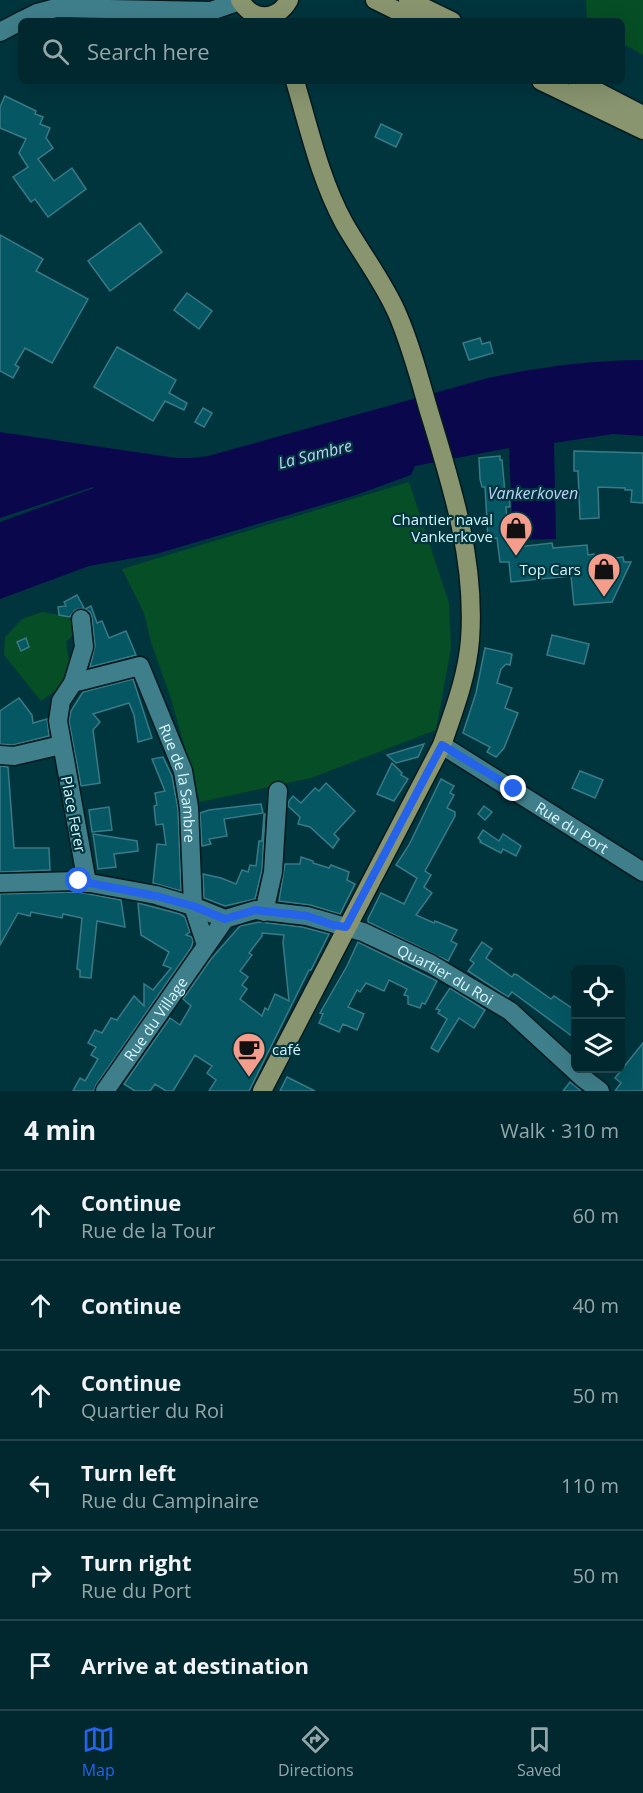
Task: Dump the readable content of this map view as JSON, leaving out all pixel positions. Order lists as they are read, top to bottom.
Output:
{
  "streets": {
    "street": [
      "Rue de la Sambre",
      "Place Ferer",
      "Rue du Port",
      "Quartier du Roi",
      "Rue du Village"
    ]
  },
  "crossings": [
    ["Rue de la Sambre", "Place Ferer"],
    ["Rue de la Sambre", "Rue du Village"],
    ["Quartier du Roi", "Rue du Village"]
  ],
  "water": ["La Sambre", "Vankerkoven"],
  "places": {
    "shop": ["Chantier naval Vankerkove", "Top Cars"],
    "cafe": ["café"]
  },
  "page": {
    "search": "Search here",
    "heading": ["4 min", "Walk · 310 m"],
    "list": [
      ["Continue", "Rue de la Tour", "60 m"],
      ["Continue", "40 m"],
      ["Continue", "Quartier du Roi", "50 m"],
      ["Turn left", "Rue du Campinaire", "110 m"],
      ["Turn right", "Rue du Port", "50 m"],
      "Arrive at destination"
    ],
    "nav": ["Map", "Directions", "Saved"]
  }
}
